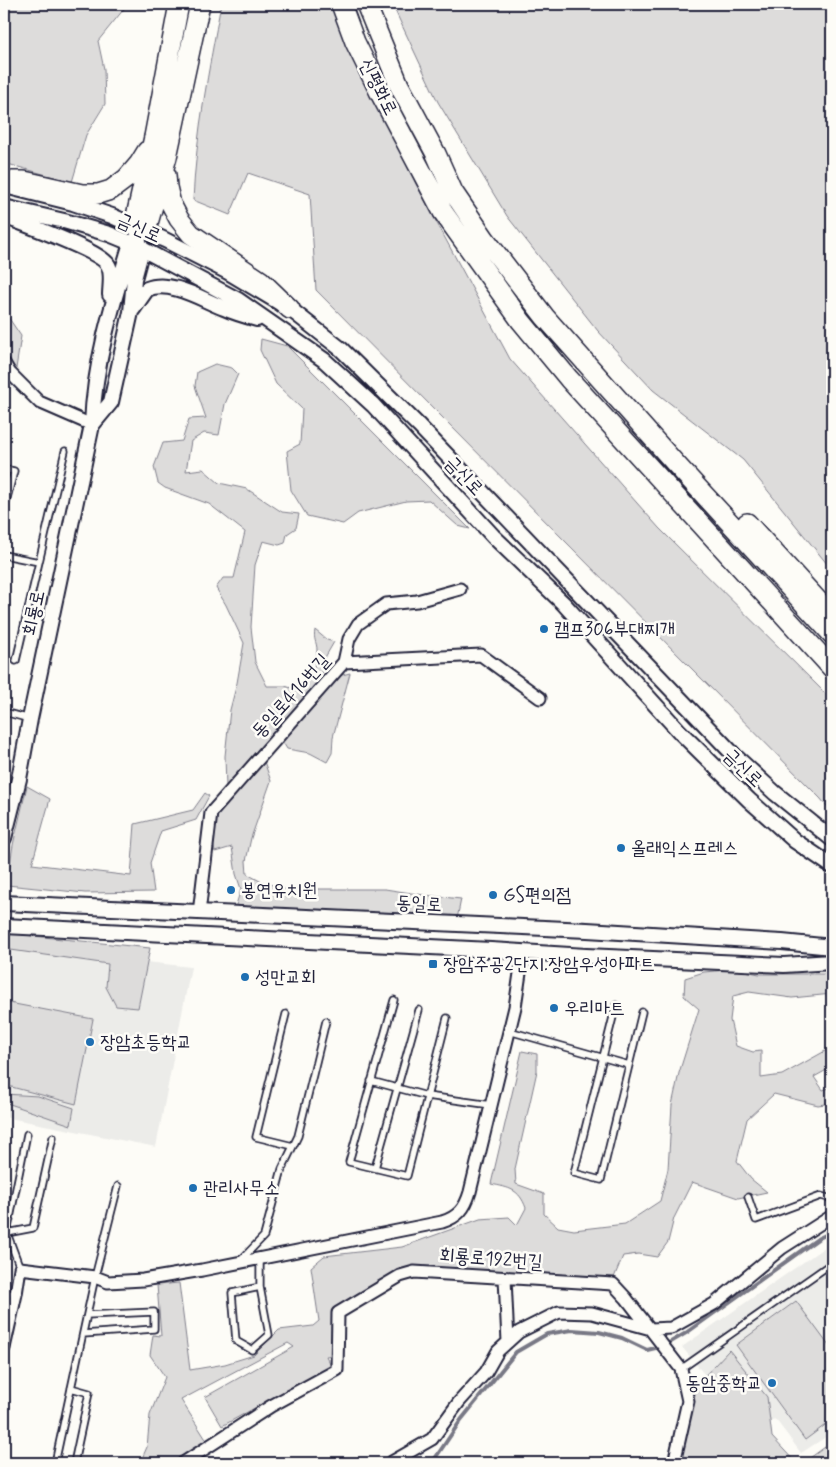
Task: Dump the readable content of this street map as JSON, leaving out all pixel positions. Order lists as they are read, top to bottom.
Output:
{
  "streets": {
    "highway": ["신평화로"],
    "street": [
      "금신로",
      "회룡로",
      "동일로416번길",
      "동일로",
      "회룡로192번길"
    ]
  },
  "crossings": [
    ["금신로", "회룡로"],
    ["동일로416번길", "동일로"]
  ],
  "places": {
    "other": [
      "캠프306부대찌개",
      "올래익스프레스",
      "봉연유치원",
      "GS편의점",
      "성만교회",
      "우리마트",
      "장암초등학교",
      "관리사무소",
      "동암중학교"
    ],
    "transit": ["장암주공2단지.장암우성아파트"]
  }
}
